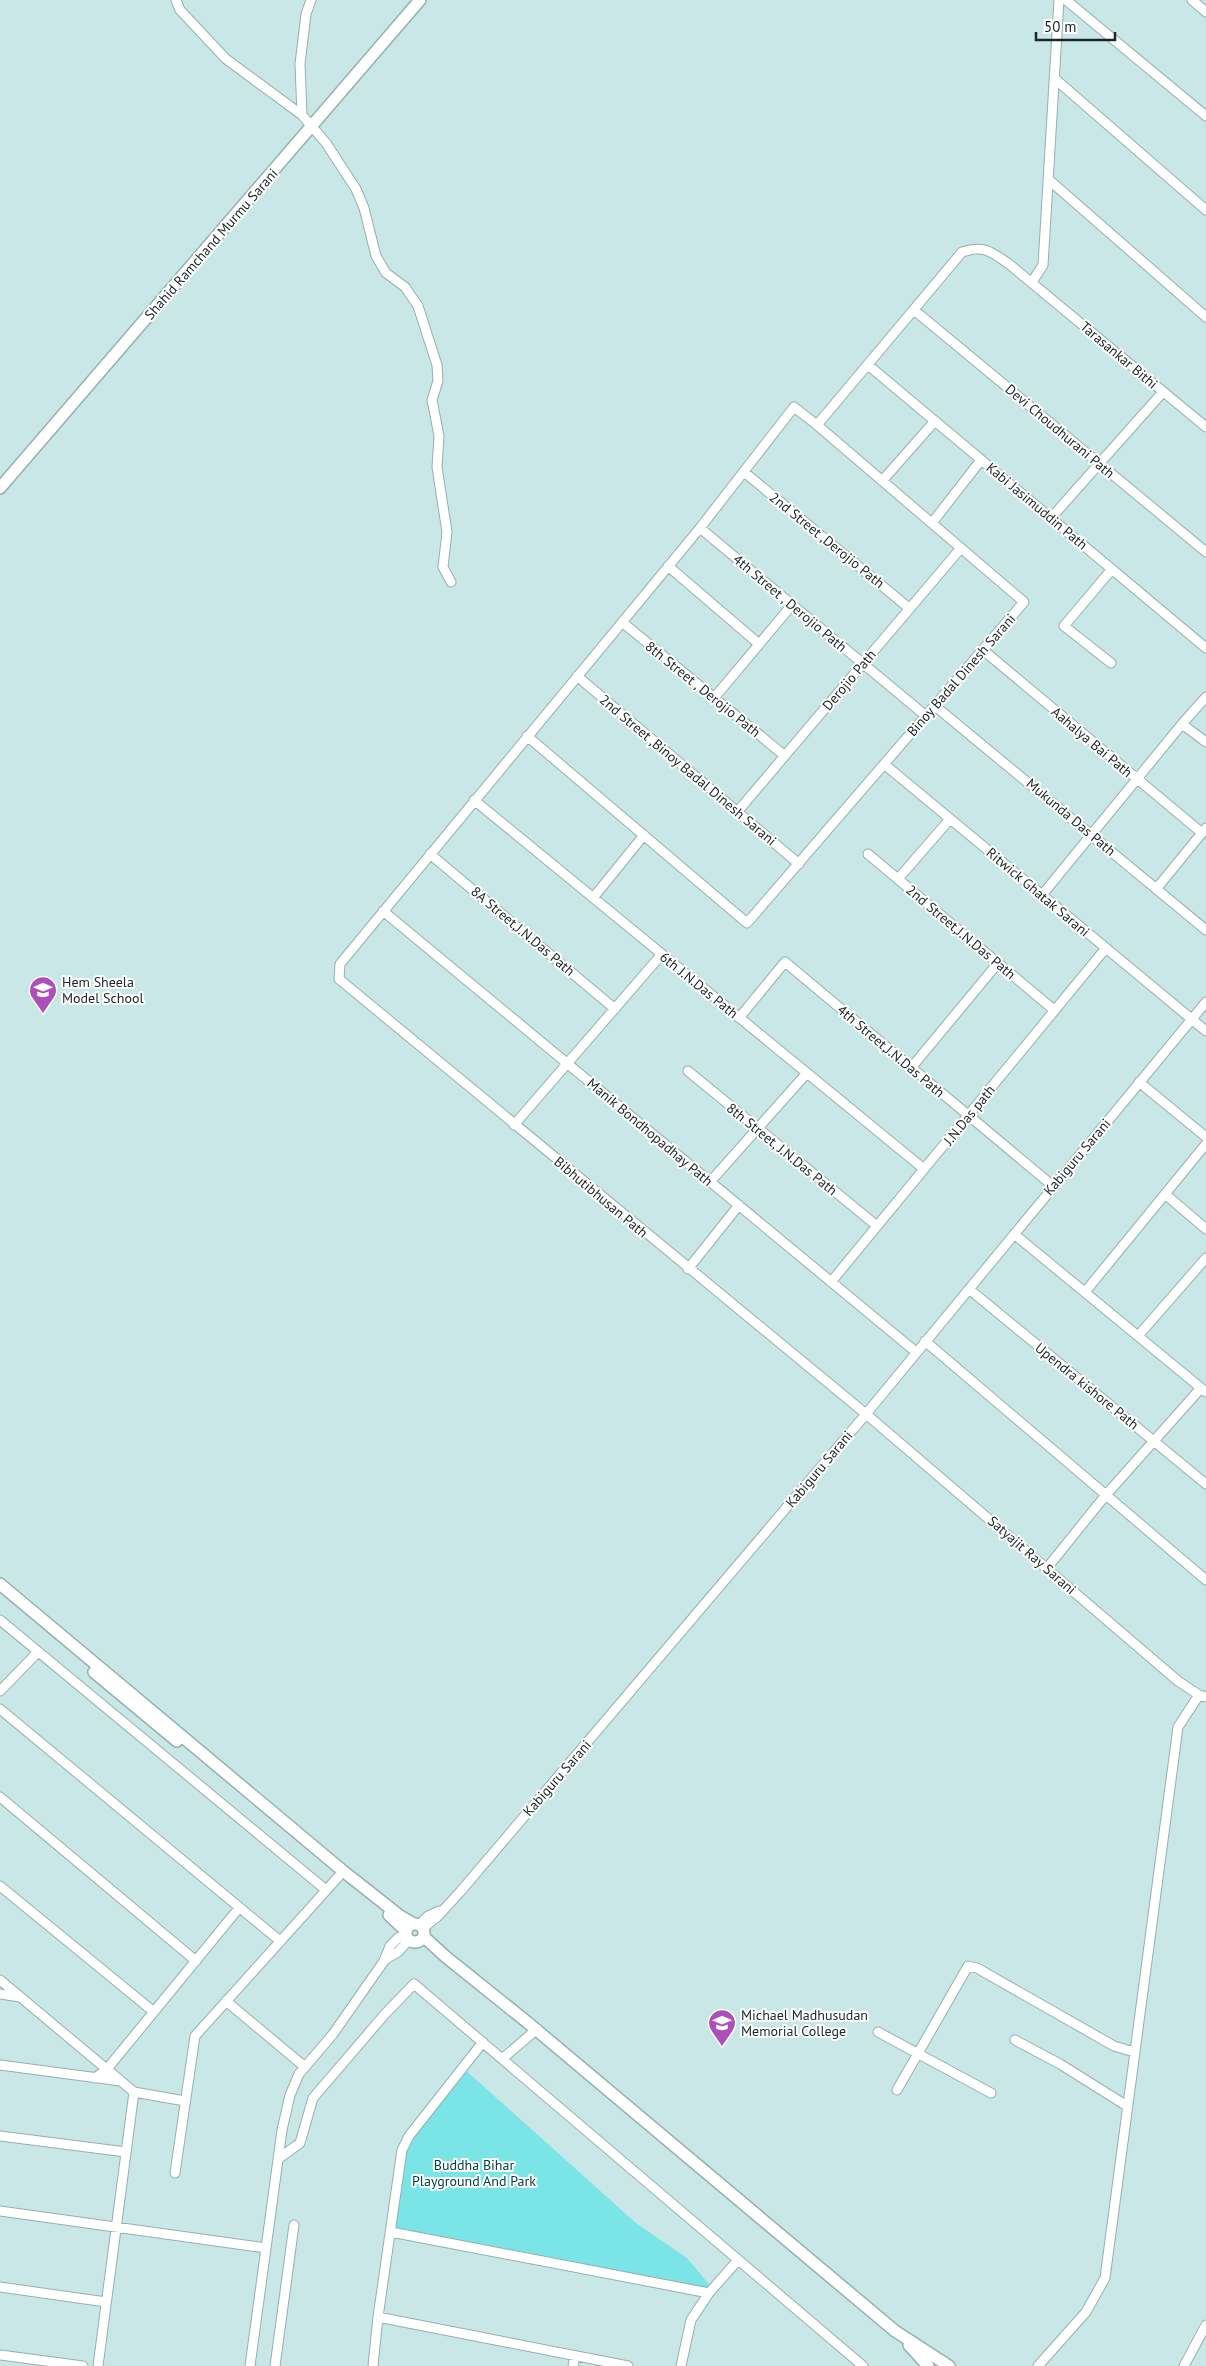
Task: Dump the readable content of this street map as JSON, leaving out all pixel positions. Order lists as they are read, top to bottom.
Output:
{
  "streets": {
    "street": [
      "Shahid Ramchand Murmu Sarani",
      "Tarasankar Bithi",
      "Devi Choudhurani Path",
      "Kabi Jasimuddin Path",
      "2nd Street ,Derojio Path",
      "4th Street , Derojio Path",
      "Binoy Badal Dinesh Sarani",
      "Derojio Path",
      "8th Street , Derojio Path",
      "Aahalya Bai Path",
      "2nd Street ,Binoy Badal Dinesh Sarani",
      "Mukunda Das Path",
      "Ritwick Ghatak Sarani",
      "8A Street,J.N.Das Path",
      "2nd Street,J.N.Das Path",
      "6th J.N.Das Path",
      "4th Street,J.N.Das Path",
      "J.N.Das path",
      "Manik Bondhopadhay Path",
      "8th Street, J.N.Das Path",
      "Kabiguru Sarani",
      "Bibhutibhusan Path",
      "Upendra kishore Path",
      "Satyajit Ray Sarani"
    ]
  },
  "crossings": [
    ["2nd Street ,Derojio Path", "Binoy Badal Dinesh Sarani"],
    ["2nd Street ,Derojio Path", "Derojio Path"],
    ["4th Street , Derojio Path", "Binoy Badal Dinesh Sarani"],
    ["4th Street , Derojio Path", "Derojio Path"],
    ["Binoy Badal Dinesh Sarani", "Derojio Path"],
    ["Binoy Badal Dinesh Sarani", "Aahalya Bai Path"],
    ["Binoy Badal Dinesh Sarani", "2nd Street ,Binoy Badal Dinesh Sarani"],
    ["Binoy Badal Dinesh Sarani", "Mukunda Das Path"],
    ["Binoy Badal Dinesh Sarani", "Ritwick Ghatak Sarani"],
    ["Derojio Path", "8th Street , Derojio Path"],
    ["Derojio Path", "2nd Street ,Binoy Badal Dinesh Sarani"],
    ["Aahalya Bai Path", "Mukunda Das Path"],
    ["Ritwick Ghatak Sarani", "J.N.Das path"],
    ["Ritwick Ghatak Sarani", "Kabiguru Sarani"],
    ["2nd Street,J.N.Das Path", "J.N.Das path"],
    ["6th J.N.Das Path", "4th Street,J.N.Das Path"],
    ["6th J.N.Das Path", "J.N.Das path"],
    ["4th Street,J.N.Das Path", "J.N.Das path"],
    ["4th Street,J.N.Das Path", "Kabiguru Sarani"],
    ["J.N.Das path", "Manik Bondhopadhay Path"],
    ["J.N.Das path", "8th Street, J.N.Das Path"],
    ["Manik Bondhopadhay Path", "Kabiguru Sarani"],
    ["Manik Bondhopadhay Path", "Bibhutibhusan Path"],
    ["Kabiguru Sarani", "Bibhutibhusan Path"],
    ["Kabiguru Sarani", "Upendra kishore Path"],
    ["Kabiguru Sarani", "Satyajit Ray Sarani"],
    ["Bibhutibhusan Path", "Satyajit Ray Sarani"]
  ],
  "parks": ["Buddha Bihar Playground And Park"],
  "places": {
    "school or university": ["Hem Sheela Model School", "Michael Madhusudan Memorial College"]
  },
  "scale_bar": "50 m"
}
